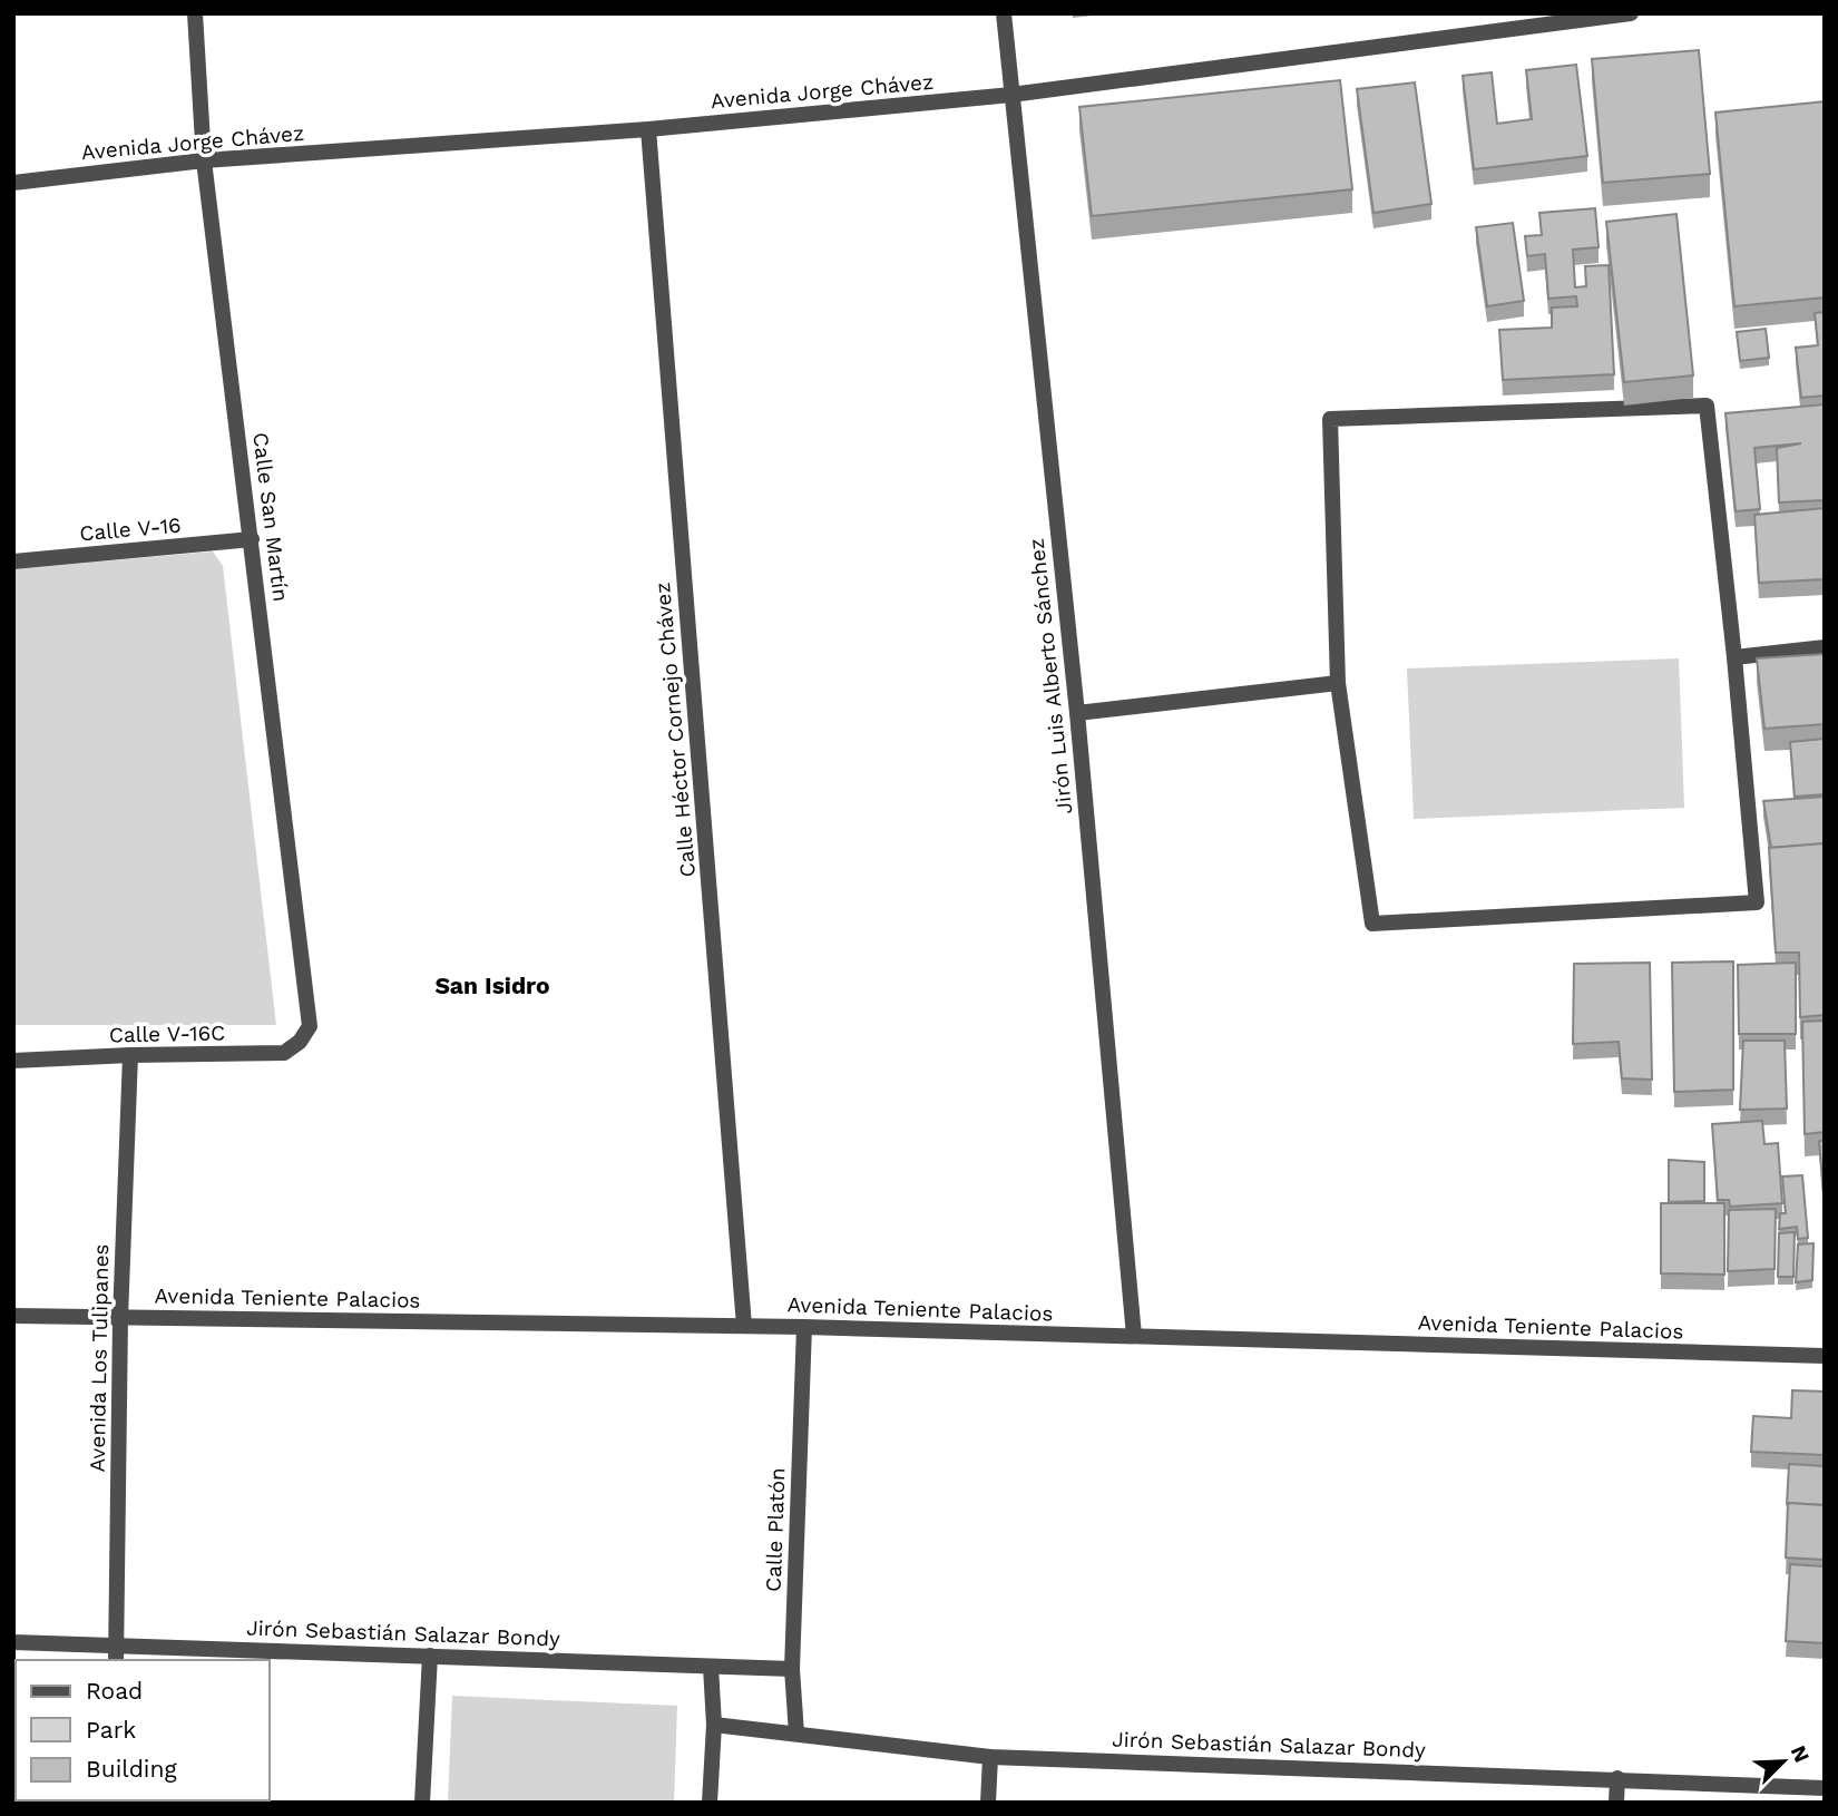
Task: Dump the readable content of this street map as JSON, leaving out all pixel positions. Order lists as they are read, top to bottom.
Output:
{
  "streets": {
    "street": [
      "Avenida Jorge Chávez",
      "Calle San Martín",
      "Calle V-16",
      "Jirón Luis Alberto Sánchez",
      "Calle Héctor Cornejo Chávez",
      "Calle V-16C",
      "Avenida Teniente Palacios",
      "Avenida Los Tulipanes",
      "Calle Platón",
      "Jirón Sebastián Salazar Bondy"
    ]
  },
  "crossings": [
    ["Avenida Jorge Chávez", "Calle San Martín"],
    ["Avenida Jorge Chávez", "Jirón Luis Alberto Sánchez"],
    ["Avenida Jorge Chávez", "Calle Héctor Cornejo Chávez"],
    ["Calle San Martín", "Calle V-16"],
    ["Calle San Martín", "Calle V-16C"],
    ["Jirón Luis Alberto Sánchez", "Avenida Teniente Palacios"],
    ["Calle Héctor Cornejo Chávez", "Avenida Teniente Palacios"],
    ["Calle V-16C", "Avenida Los Tulipanes"],
    ["Avenida Teniente Palacios", "Avenida Los Tulipanes"],
    ["Avenida Teniente Palacios", "Calle Platón"],
    ["Avenida Los Tulipanes", "Jirón Sebastián Salazar Bondy"],
    ["Calle Platón", "Jirón Sebastián Salazar Bondy"]
  ],
  "districts": ["San Isidro"],
  "legend": ["Road", "Park", "Building"],
  "north": "top right"
}
